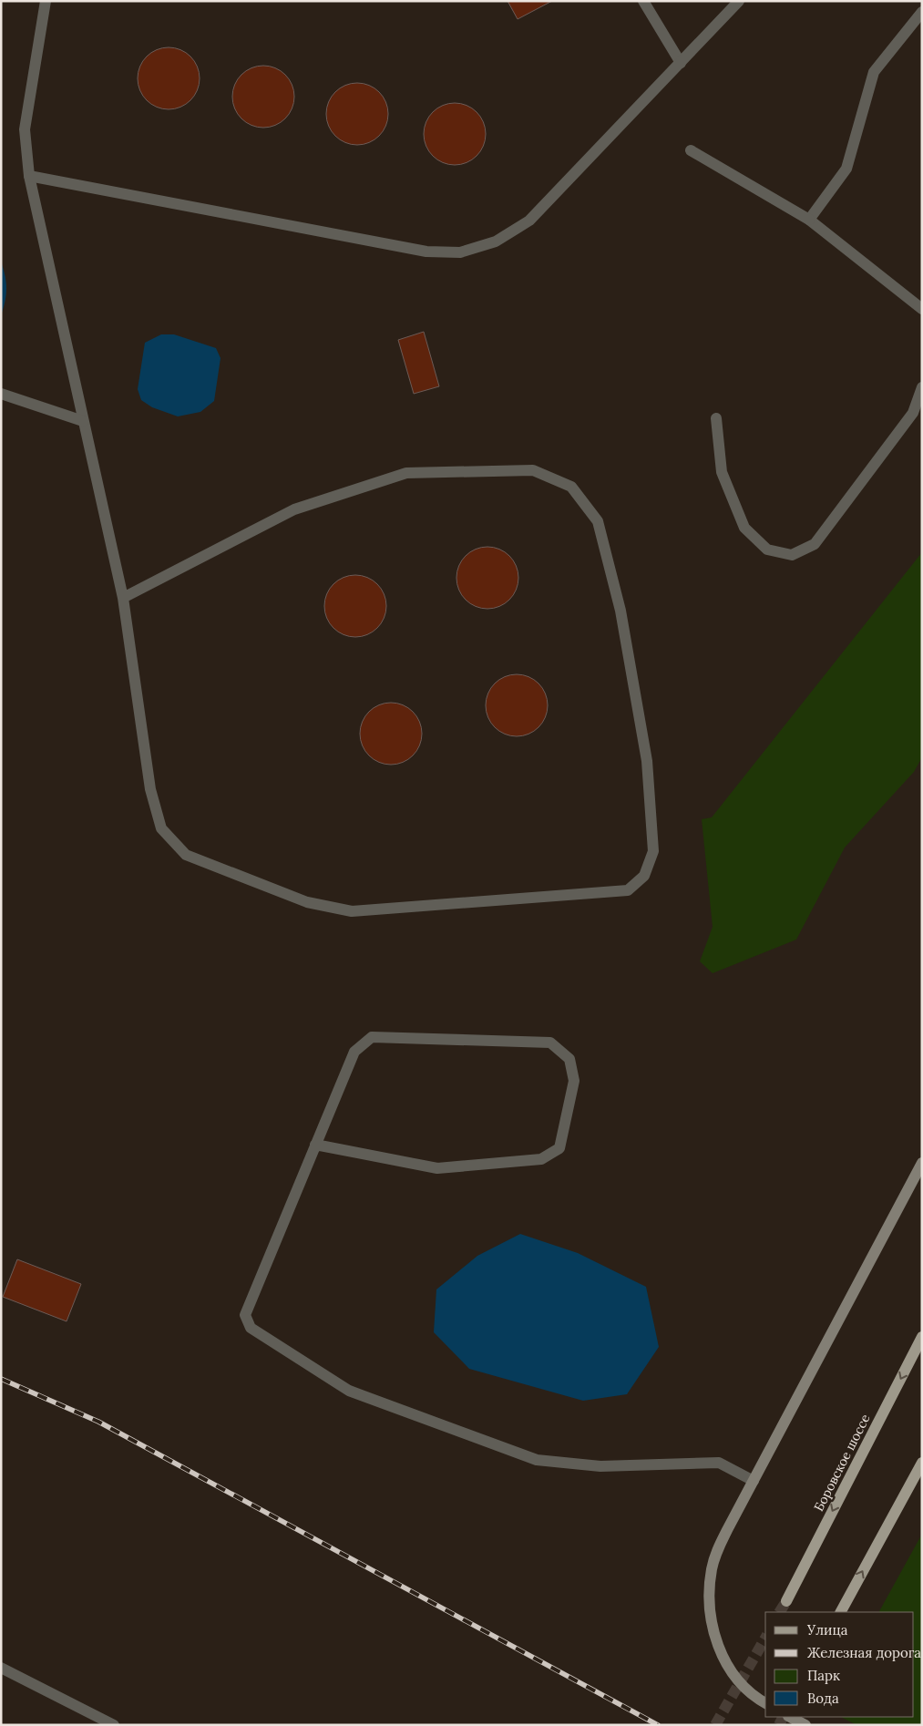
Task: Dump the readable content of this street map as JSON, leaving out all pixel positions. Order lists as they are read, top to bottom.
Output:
{
  "streets": {
    "main road": ["Боровское шоссе"]
  },
  "legend": [
    "Улица",
    "Железная дорога",
    "Парк",
    "Вода"
  ]
}
